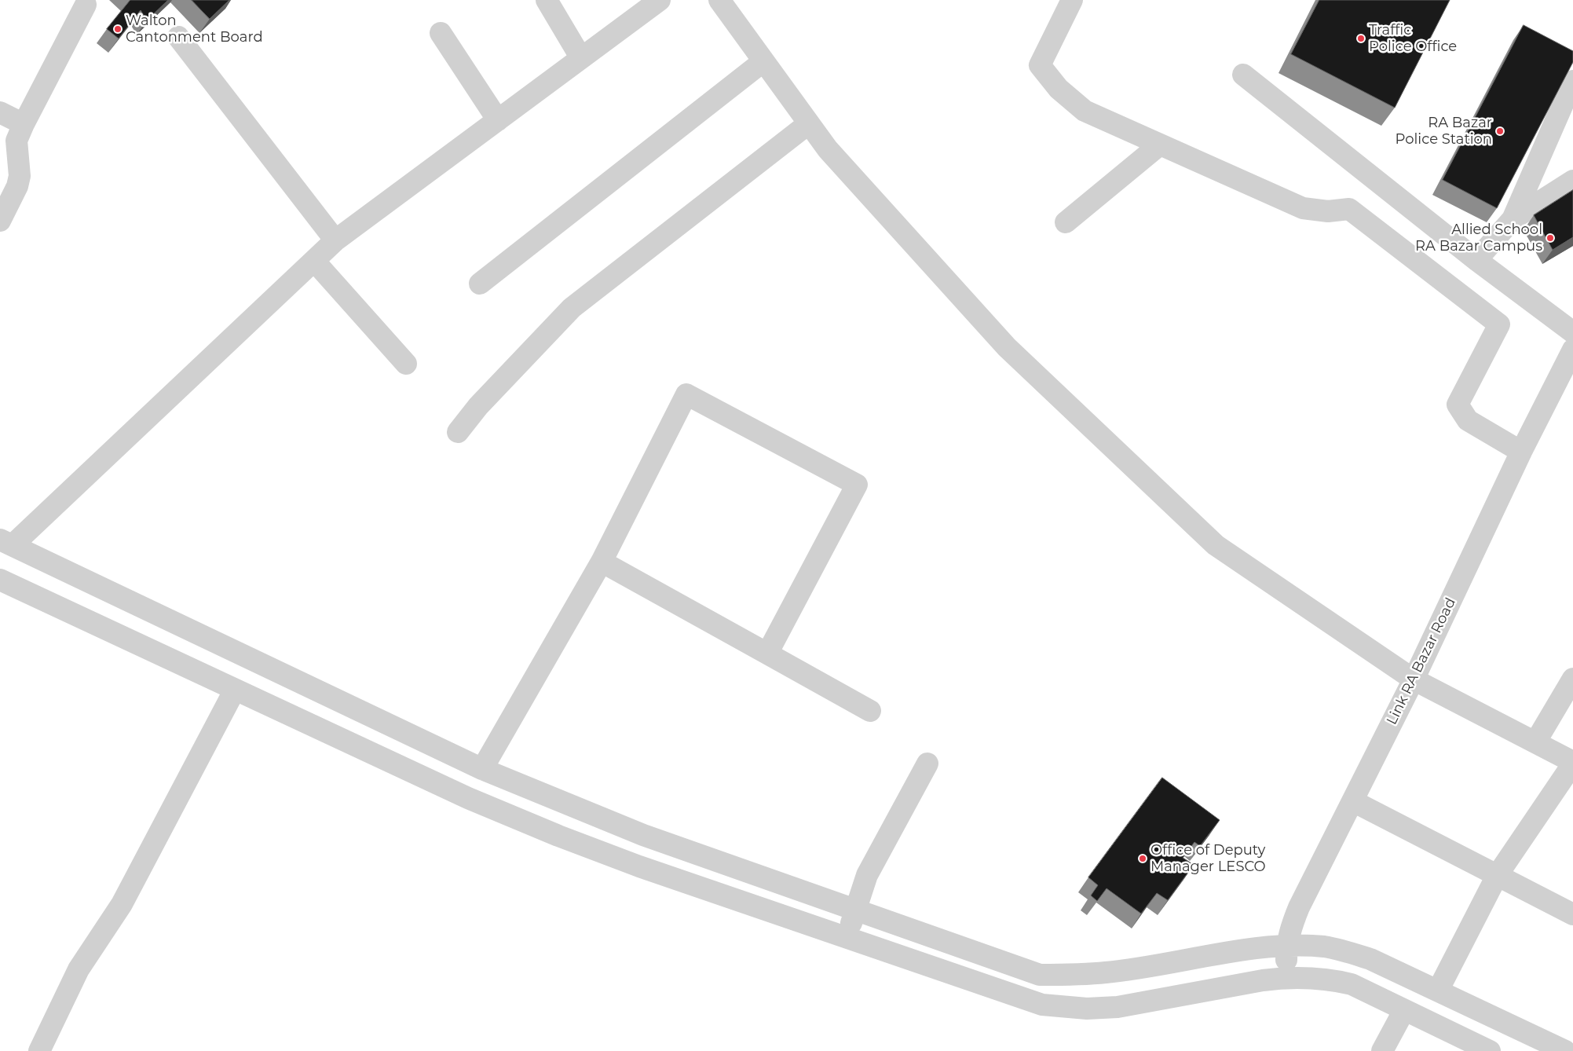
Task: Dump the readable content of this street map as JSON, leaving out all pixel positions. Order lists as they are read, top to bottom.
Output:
{
  "streets": {
    "street": ["Link RA Bazar Road"]
  },
  "places": [
    "Walton Cantonment Board",
    "Traffic Police Office",
    "RA Bazar Police Station",
    "Allied School RA Bazar Campus",
    "Office of Deputy Manager LESCO"
  ]
}
